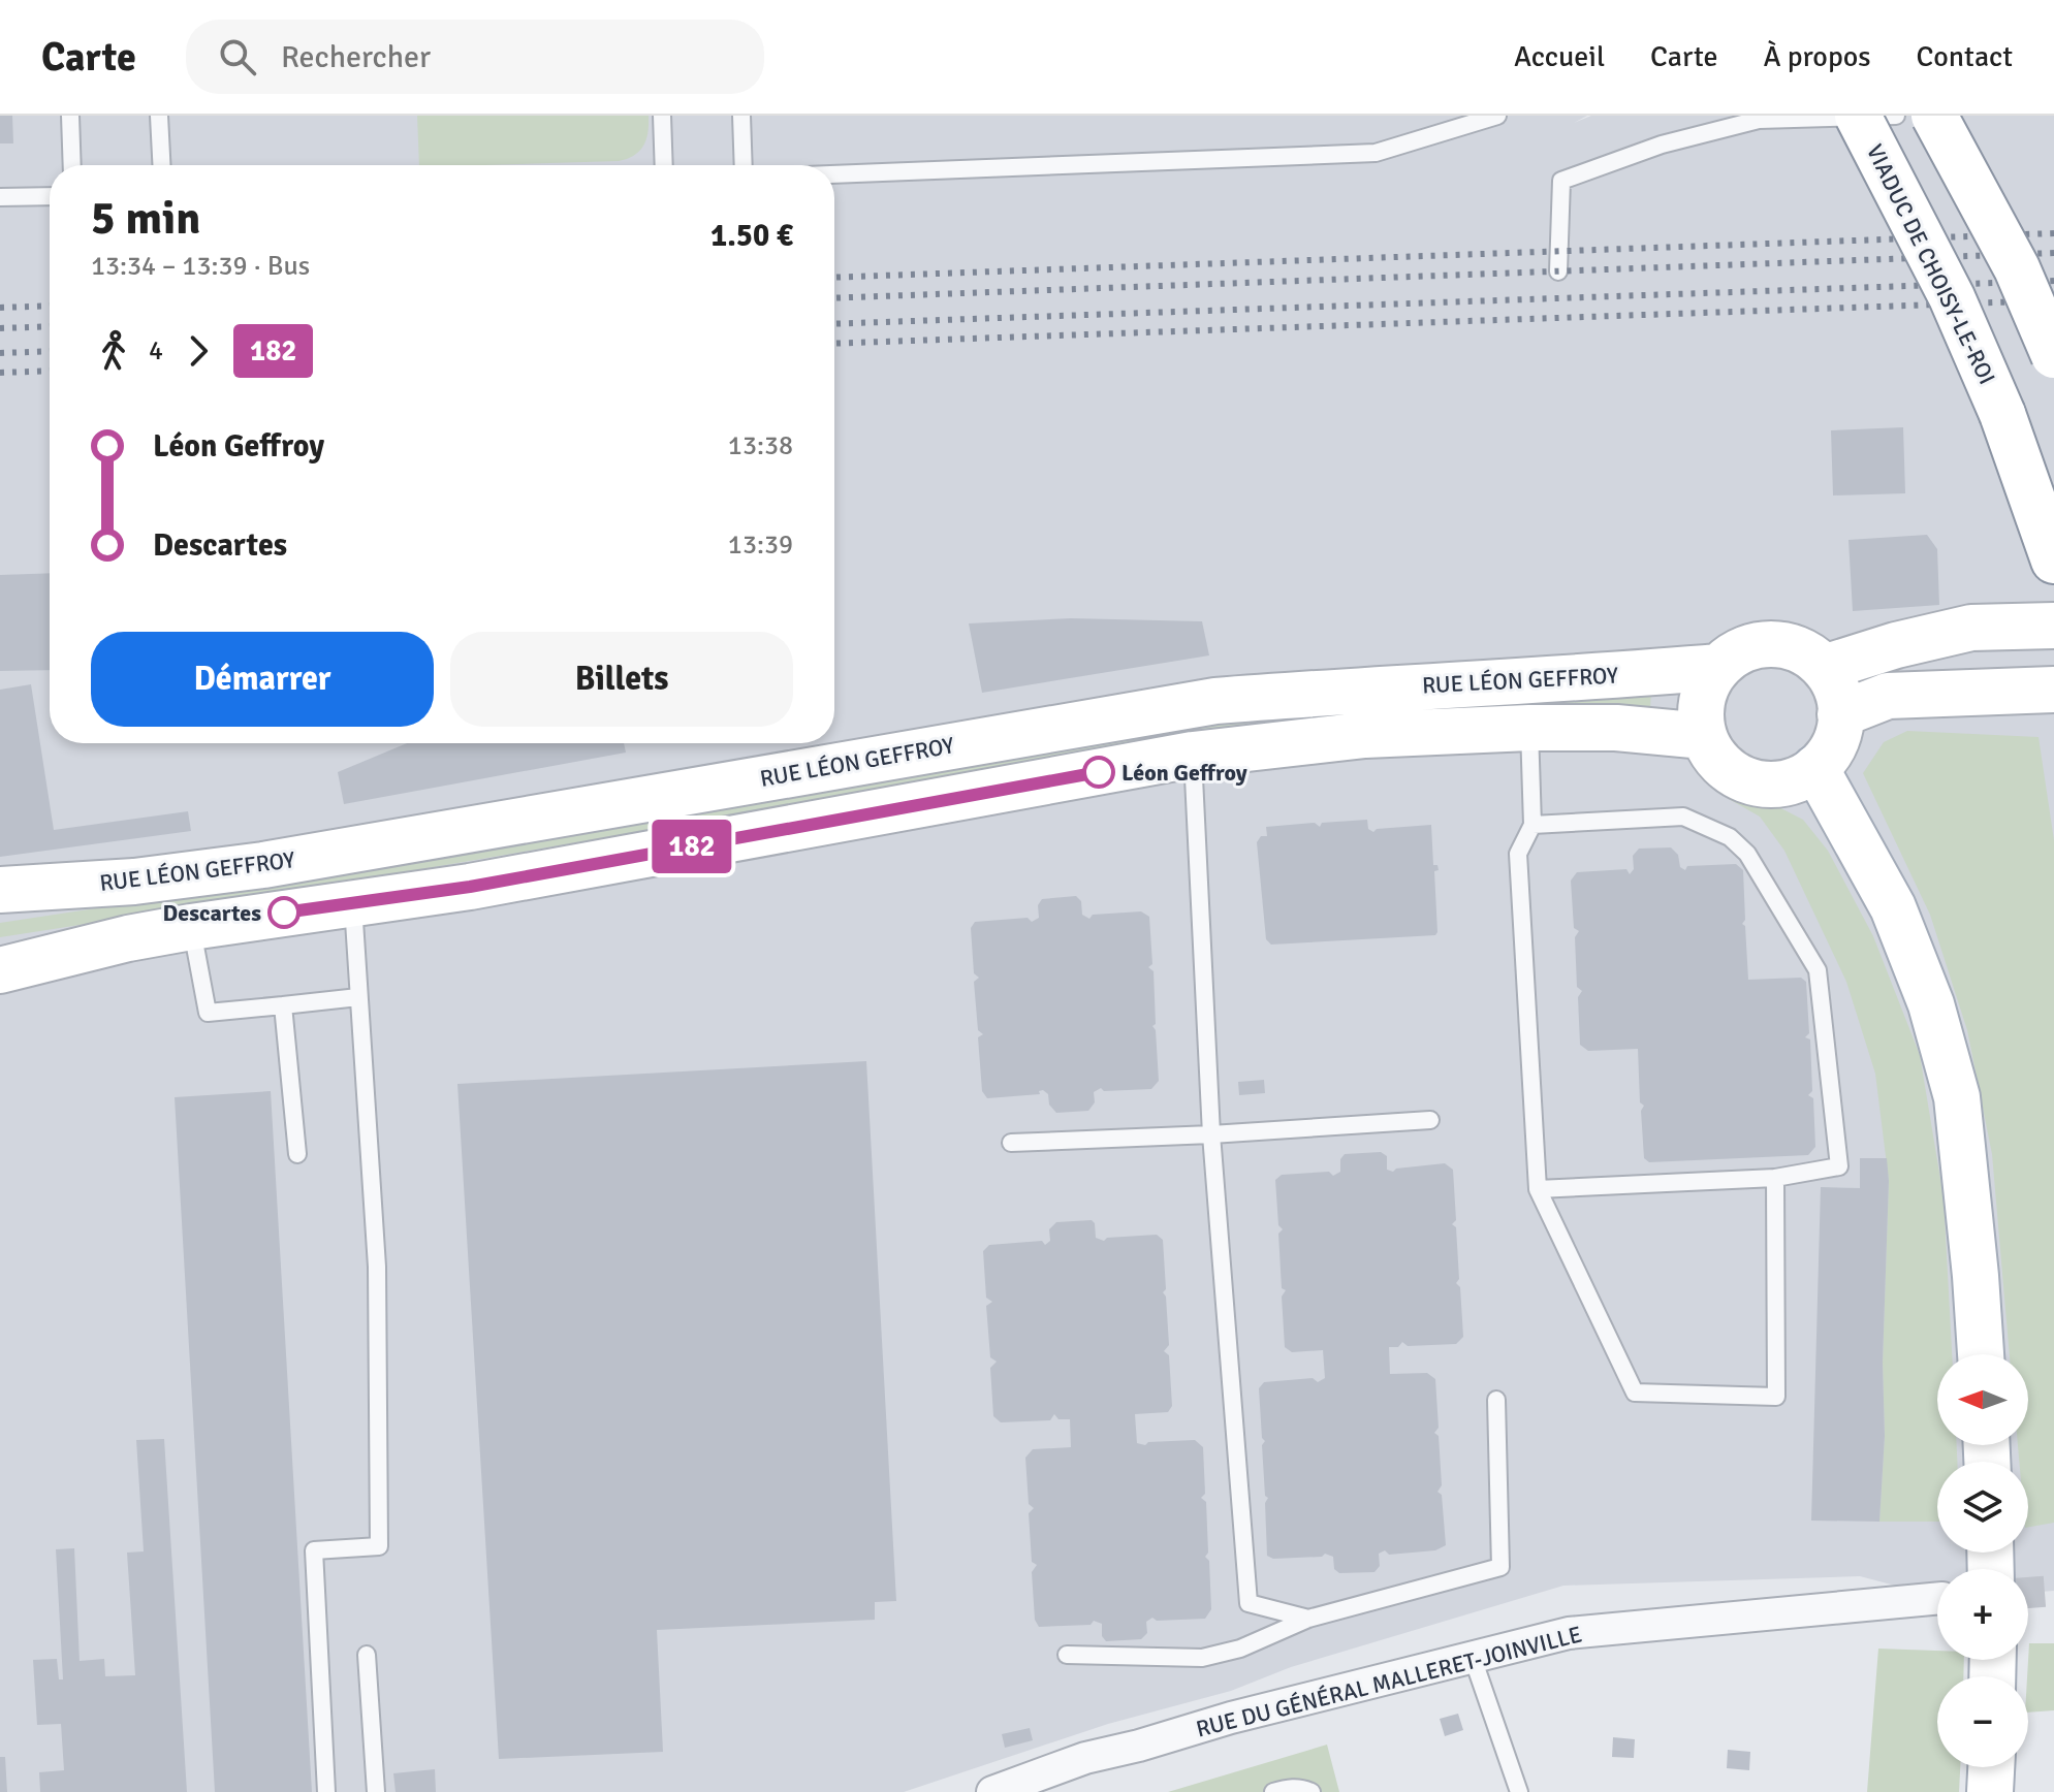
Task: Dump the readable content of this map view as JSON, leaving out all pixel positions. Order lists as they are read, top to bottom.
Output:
{
  "streets": {
    "main road": ["VIADUC DE CHOISY-LE-ROI", "RUE LÉON GEFFROY"],
    "street": ["RUE DU GÉNÉRAL MALLERET-JOINVILLE"]
  },
  "places": ["Léon Geffroy", "Descartes"],
  "lines": ["bus line 182"],
  "north": "left",
  "page": {
    "header": "Carte",
    "search": "Rechercher",
    "nav": [
      "Accueil",
      "Carte",
      "À propos",
      "Contact"
    ],
    "on_map": "182",
    "heading": ["5 min", "13:34 – 13:39 · Bus", "1.50 €"],
    "legs": ["4", "182"],
    "list": [
      {
        "name": "Léon Geffroy",
        "value": "13:38"
      },
      {
        "name": "Descartes",
        "value": "13:39"
      }
    ],
    "buttons": ["Démarrer", "Billets"],
    "map_buttons": ["+", "−"]
  }
}
